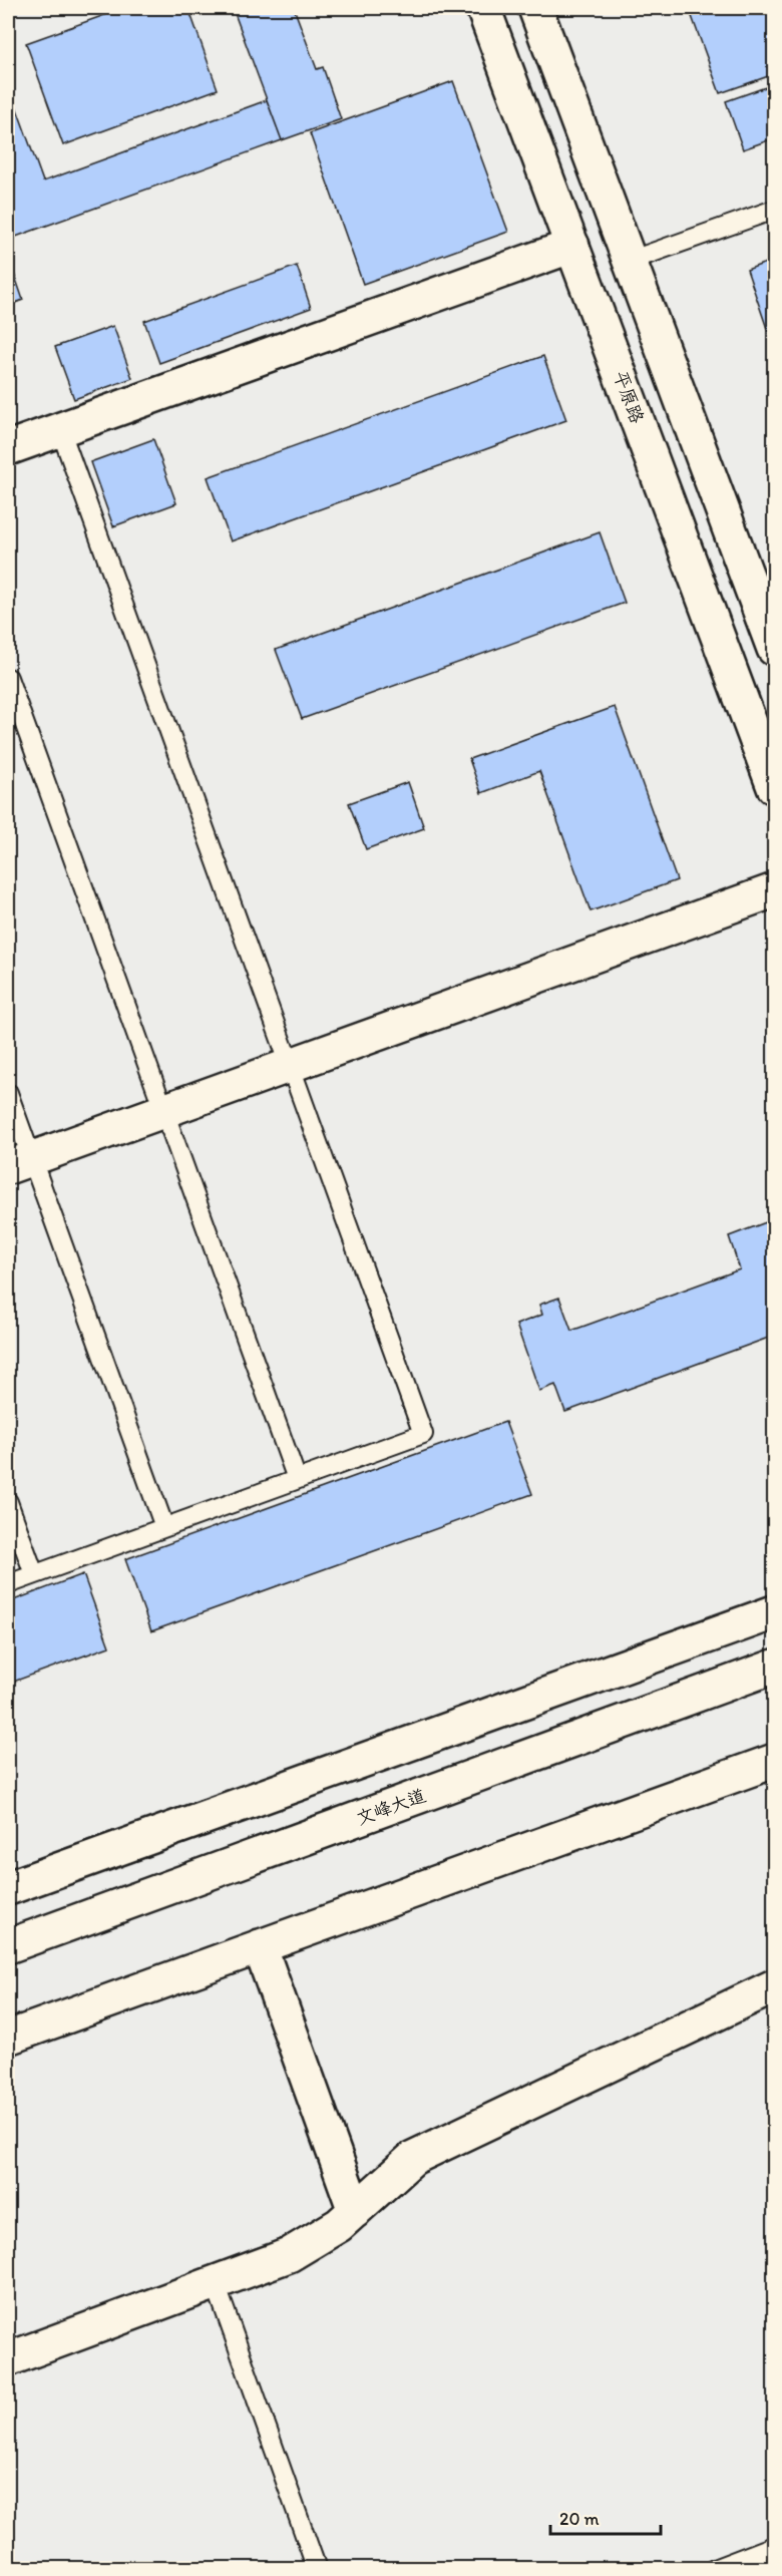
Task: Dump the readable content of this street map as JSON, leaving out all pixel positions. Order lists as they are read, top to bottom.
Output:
{
  "streets": {
    "street": ["平原路", "文峰大道"]
  },
  "scale_bar": "20 m"
}
